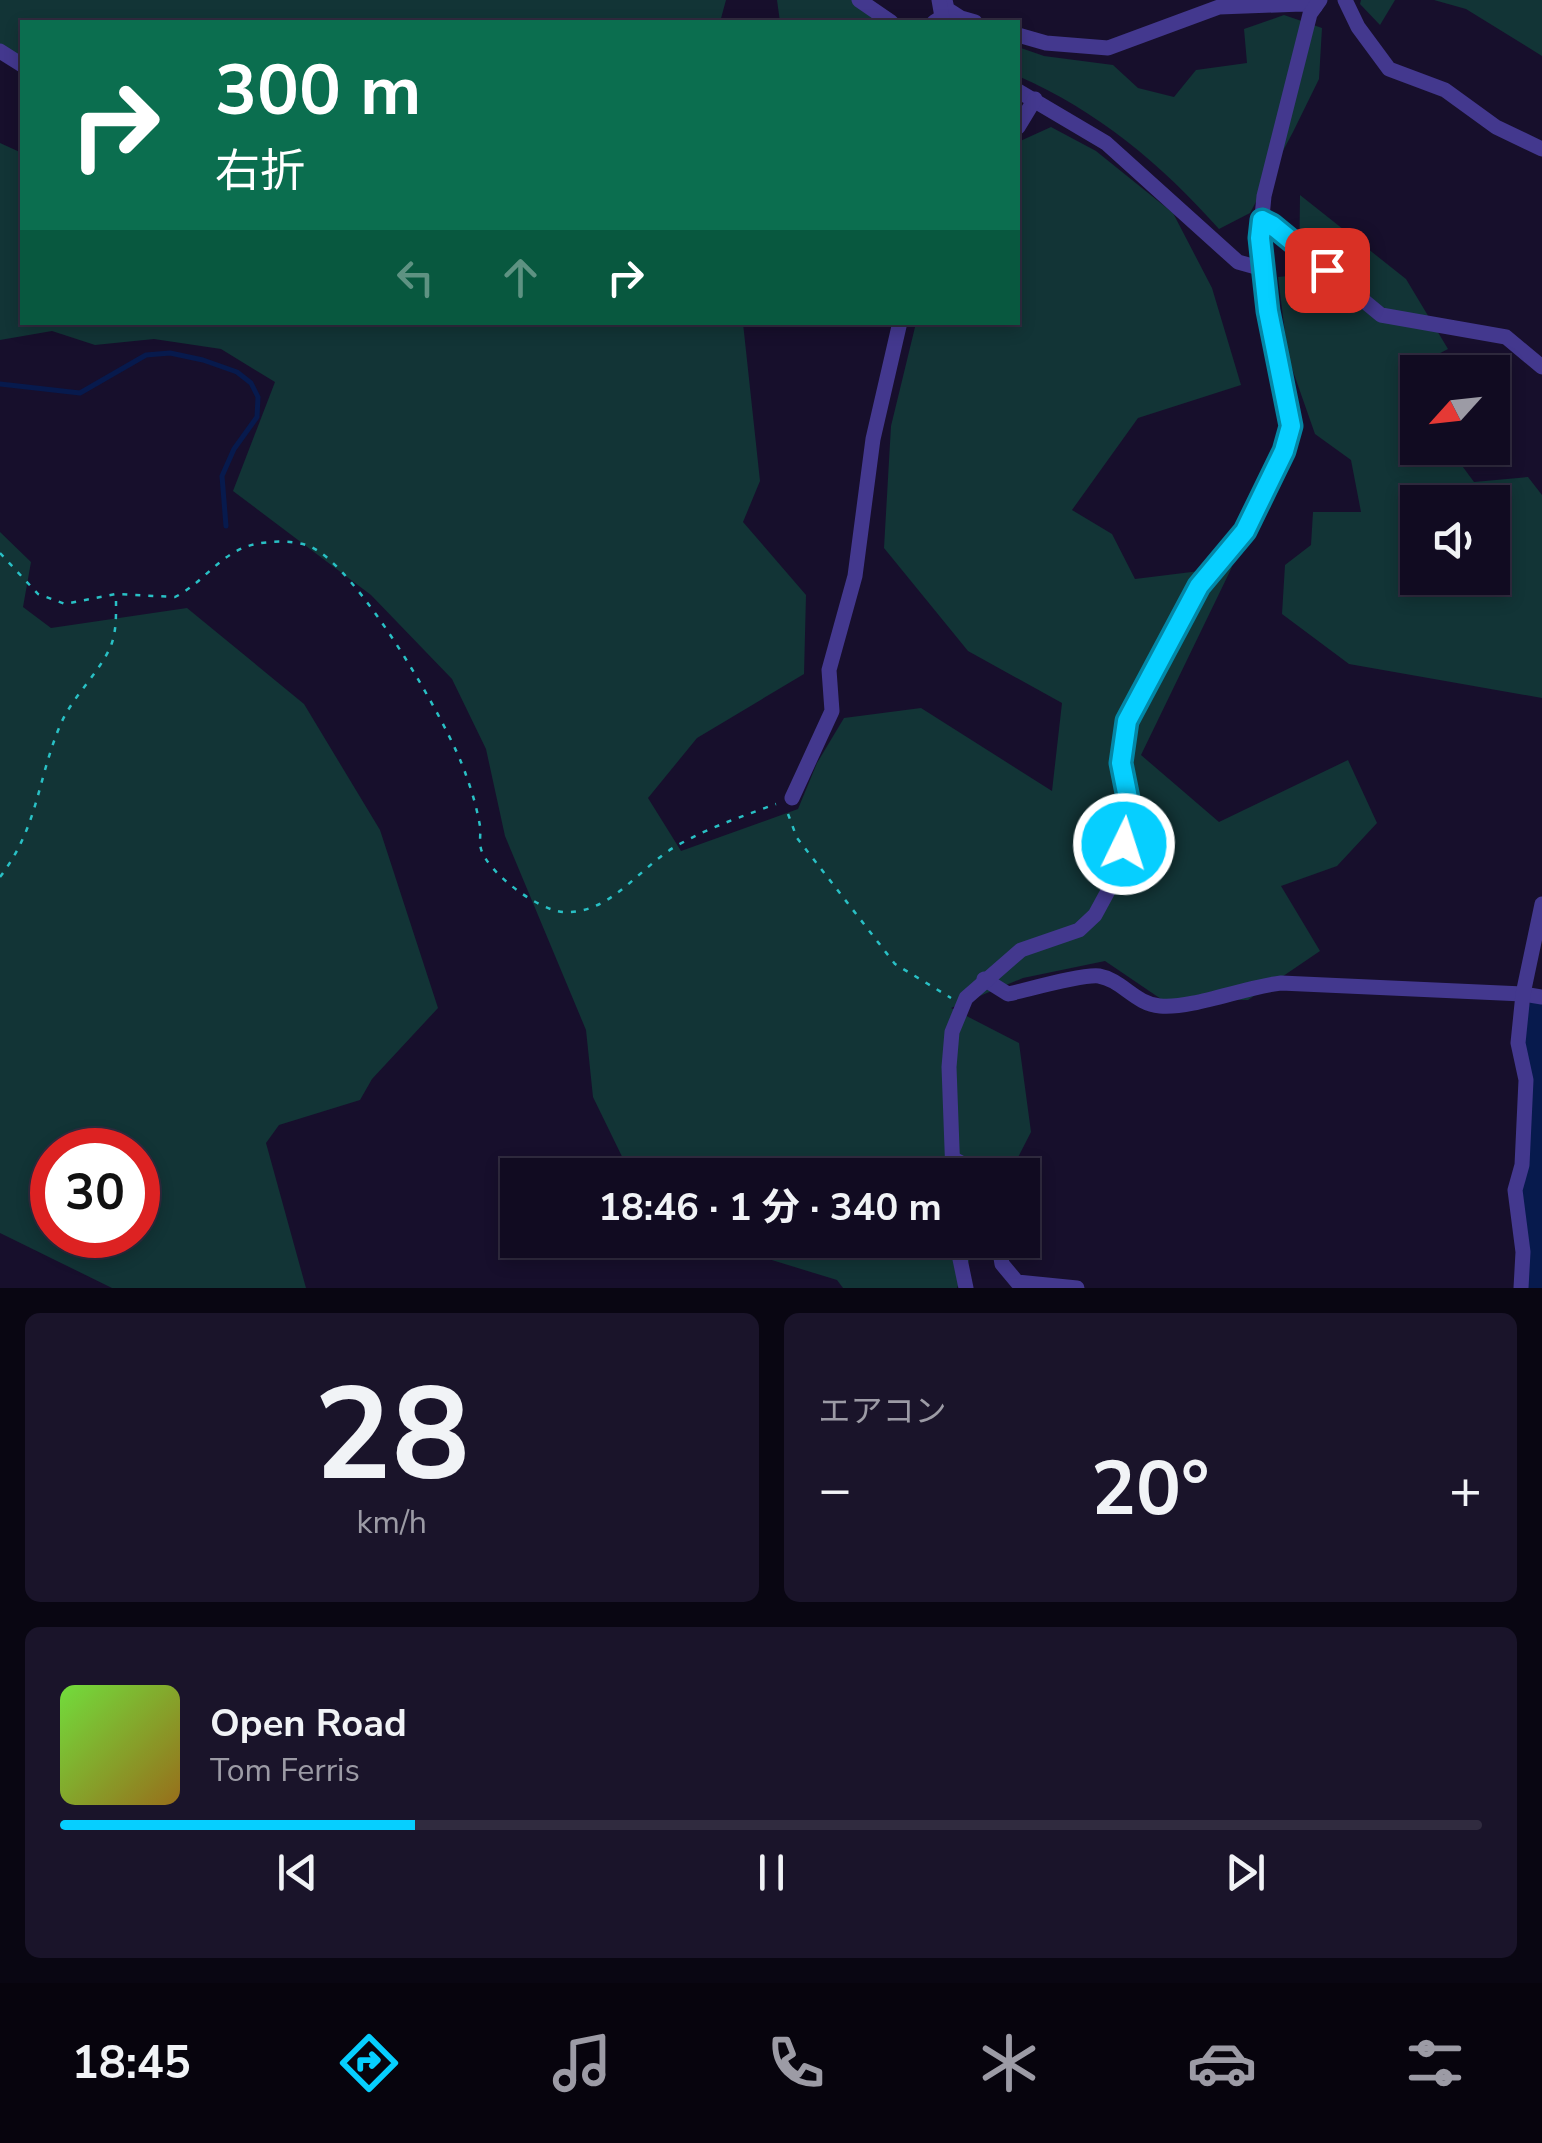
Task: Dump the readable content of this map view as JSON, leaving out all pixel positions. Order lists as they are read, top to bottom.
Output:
{
  "north": "bottom left",
  "page": {
    "turn": ["300 m", "右折"],
    "limit": "30",
    "trip": "18:46 · 1 分 · 340 m",
    "tile": [
      ["28", "km/h"],
      "エアコン"
    ],
    "heat": ["−", "20°", "+"],
    "song": ["Open Road", "Tom Ferris"],
    "tabs": "18:45"
  }
}
